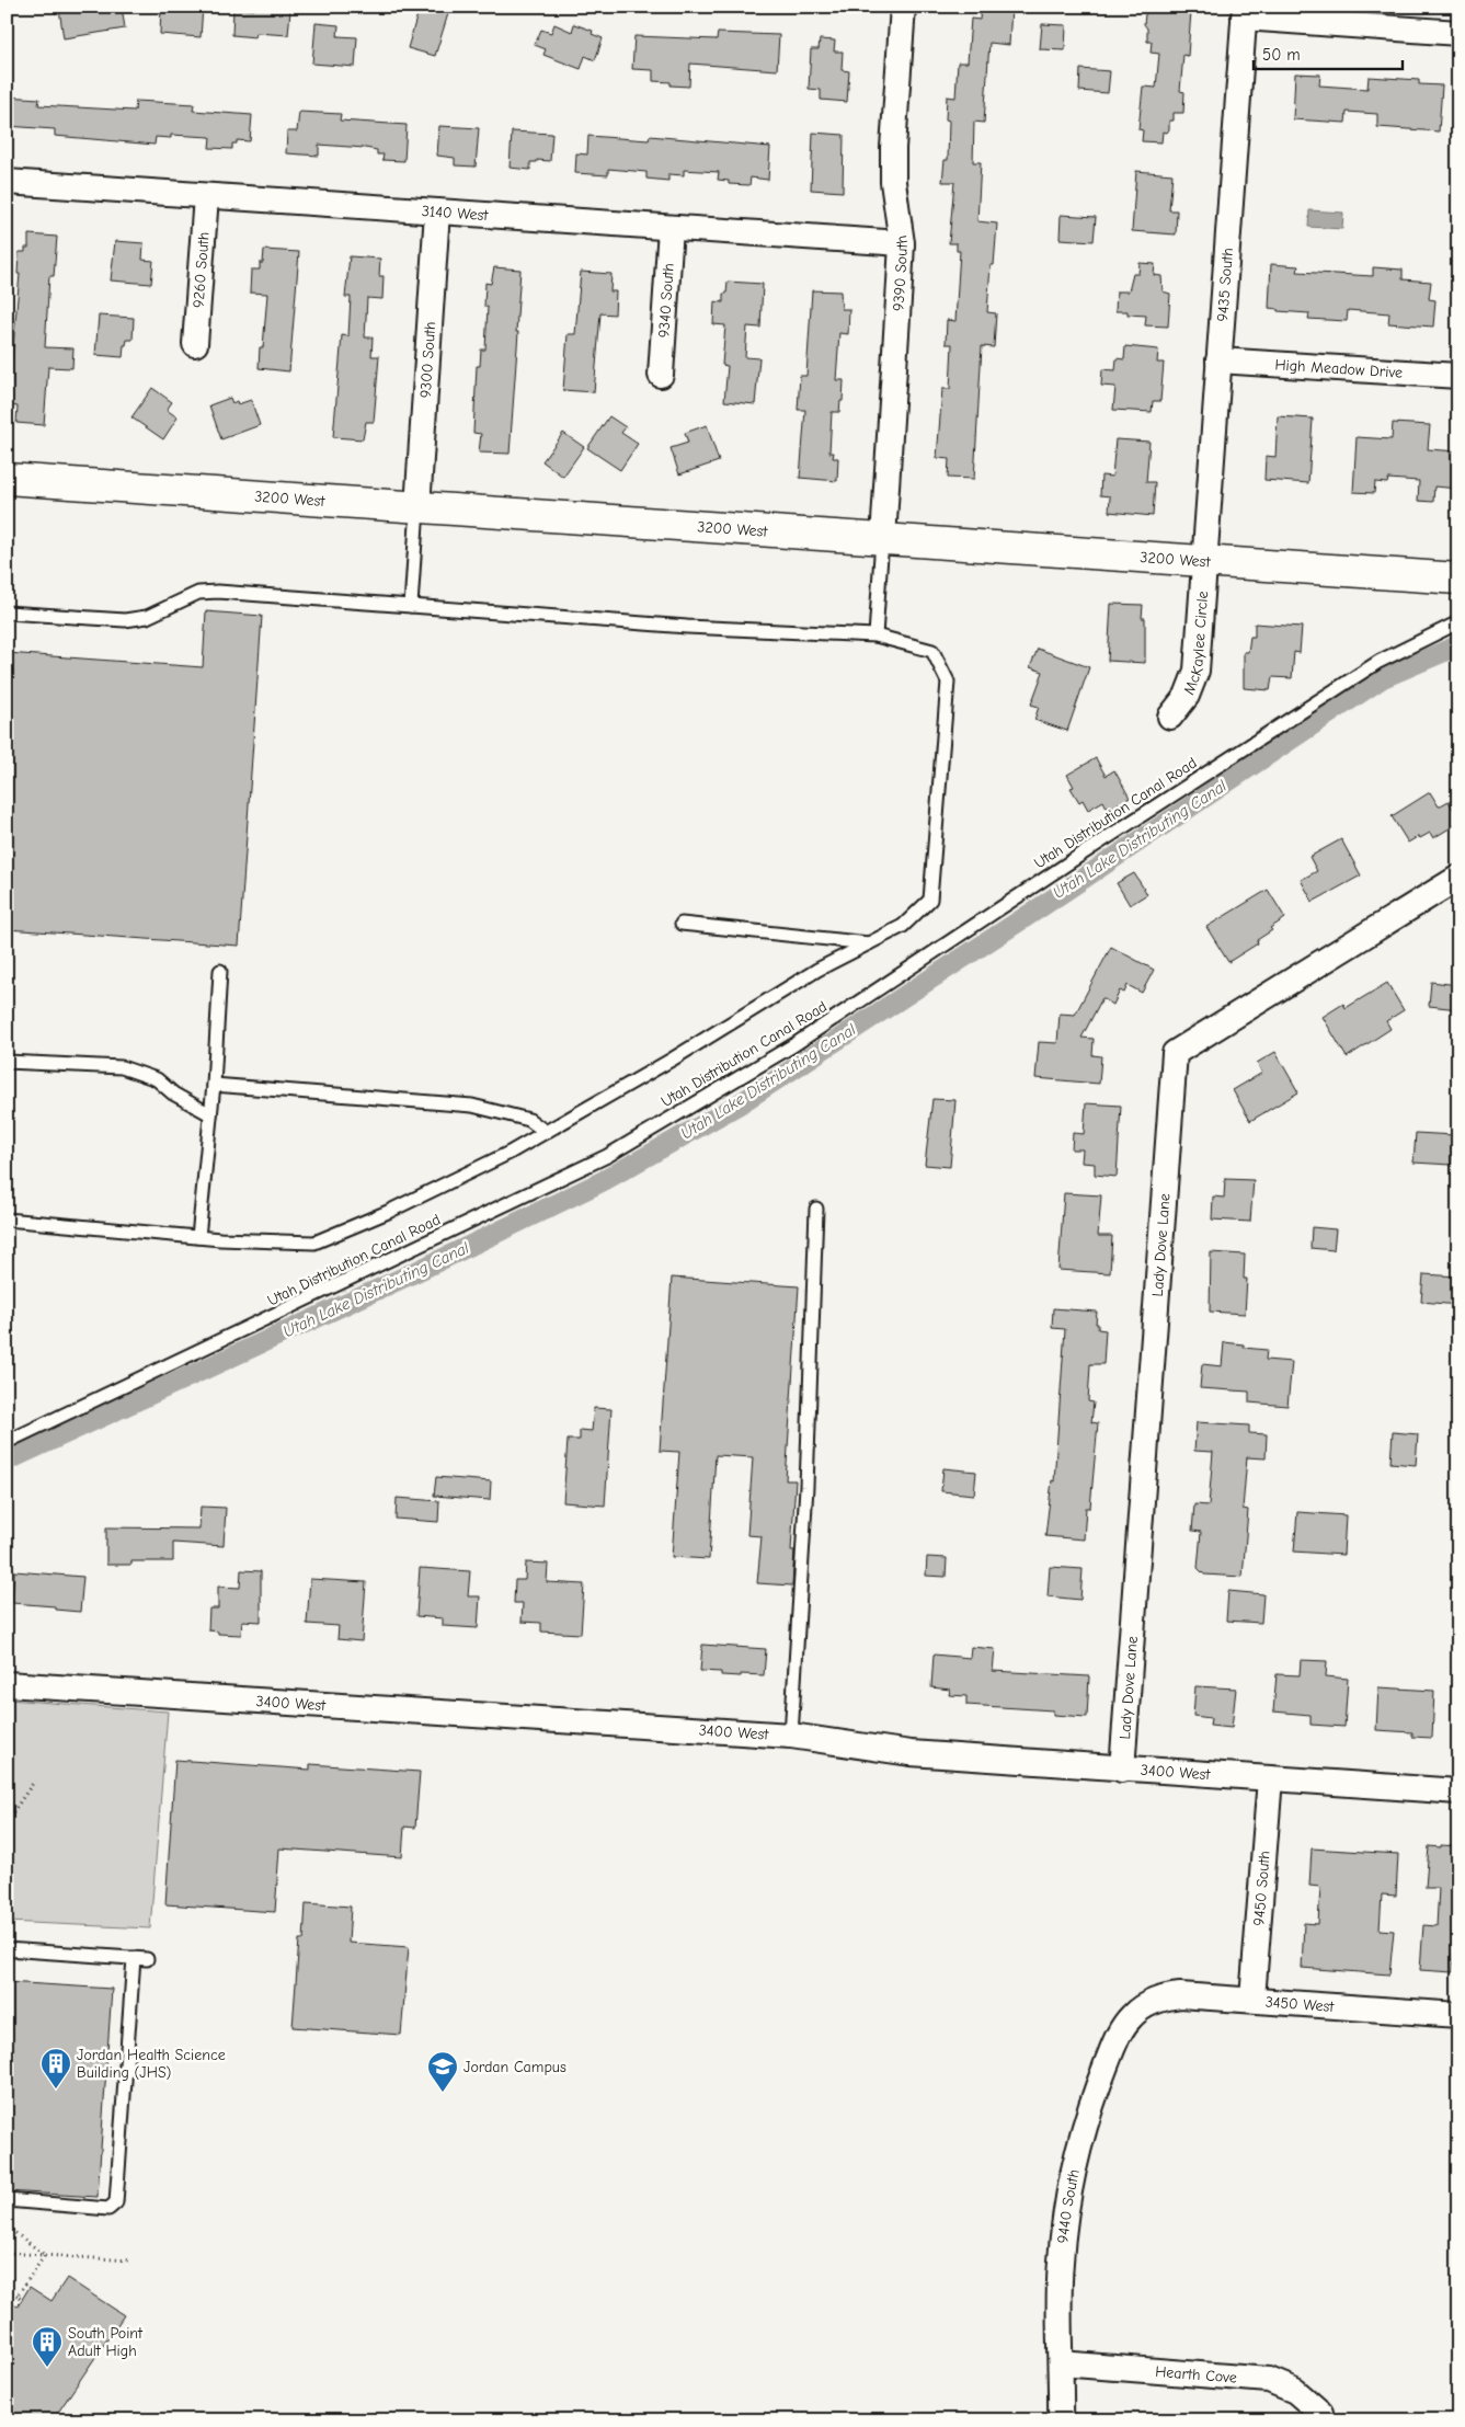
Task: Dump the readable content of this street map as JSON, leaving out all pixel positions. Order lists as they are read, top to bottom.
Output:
{
  "streets": {
    "street": [
      "3140 West",
      "9260 South",
      "9390 South",
      "9435 South",
      "9340 South",
      "9300 South",
      "High Meadow Drive",
      "3200 West",
      "McKaylee Circle",
      "Lady Dove Lane",
      "3400 West",
      "9450 South",
      "3450 West",
      "9440 South",
      "Hearth Cove"
    ],
    "lane": ["Utah Distribution Canal Road"]
  },
  "crossings": [
    ["3140 West", "9260 South"],
    ["3140 West", "9390 South"],
    ["3140 West", "9340 South"],
    ["3140 West", "9300 South"],
    ["9390 South", "3200 West"],
    ["9435 South", "High Meadow Drive"],
    ["9435 South", "3200 West"],
    ["9435 South", "McKaylee Circle"],
    ["9300 South", "3200 West"],
    ["3200 West", "McKaylee Circle"],
    ["Lady Dove Lane", "3400 West"],
    ["3400 West", "9450 South"],
    ["9450 South", "3450 West"],
    ["3450 West", "9440 South"],
    ["9440 South", "Hearth Cove"]
  ],
  "water": ["Utah Lake Distributing Canal"],
  "places": {
    "building": ["Jordan Health Science Building (JHS)", "South Point Adult High"],
    "school or university": ["Jordan Campus"]
  },
  "scale_bar": "50 m"
}
